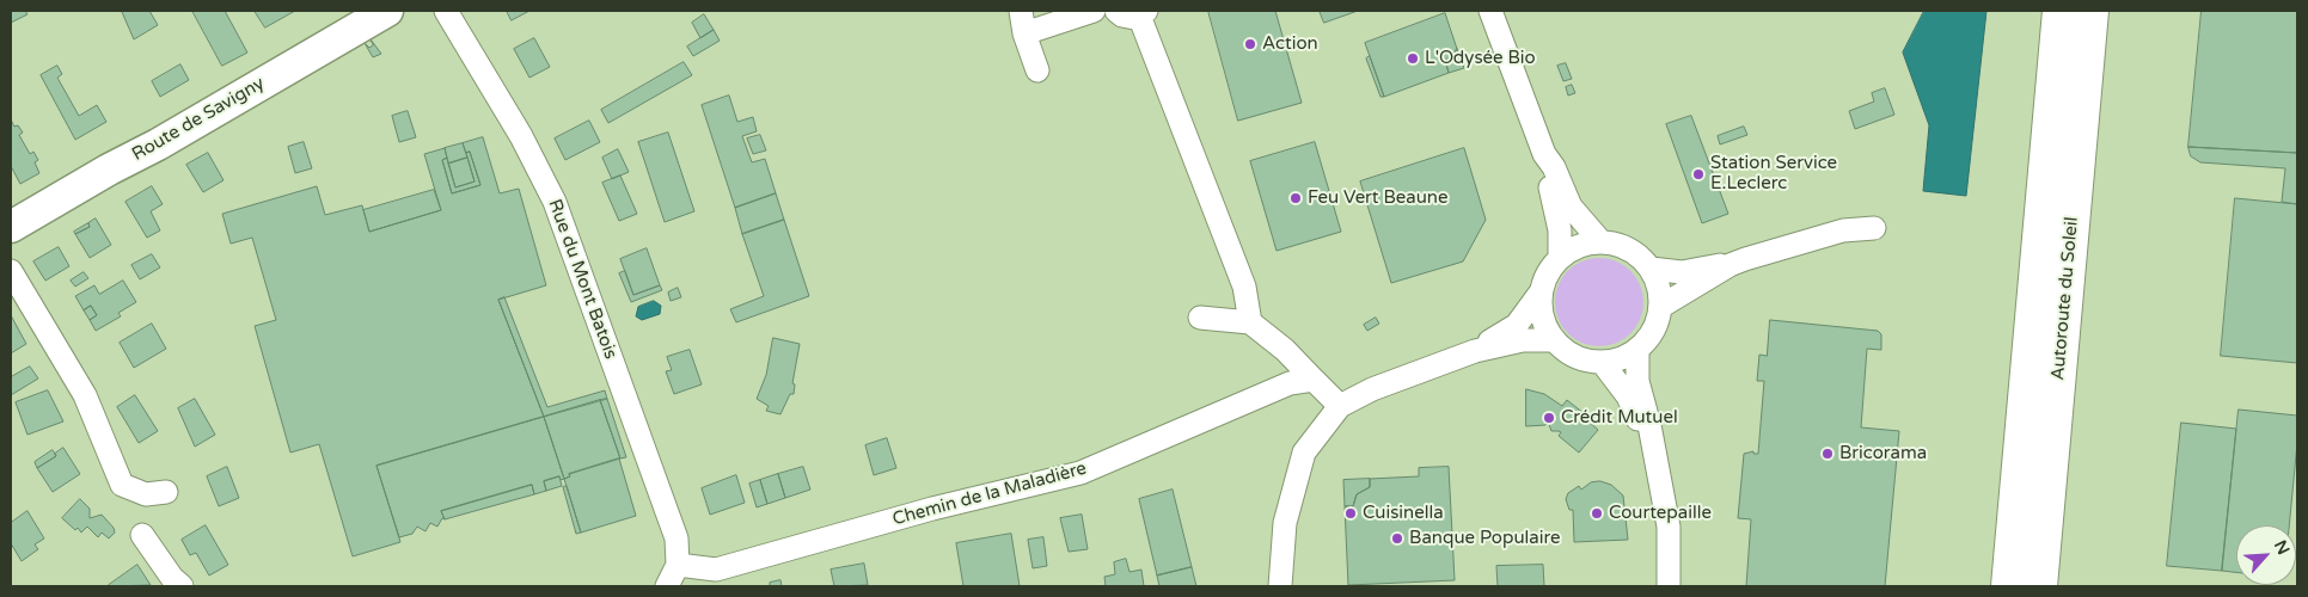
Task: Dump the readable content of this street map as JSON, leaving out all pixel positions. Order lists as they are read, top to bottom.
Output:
{
  "streets": {
    "highway": ["Autoroute du Soleil"],
    "main road": ["Route de Savigny"],
    "street": ["Rue du Mont Batois", "Chemin de la Maladière"]
  },
  "crossings": [
    ["Rue du Mont Batois", "Chemin de la Maladière"]
  ],
  "places": [
    "Action",
    "L'Odysée Bio",
    "Station Service E.Leclerc",
    "Feu Vert Beaune",
    "Crédit Mutuel",
    "Bricorama",
    "Cuisinella",
    "Courtepaille",
    "Banque Populaire"
  ],
  "north": "top right"
}
